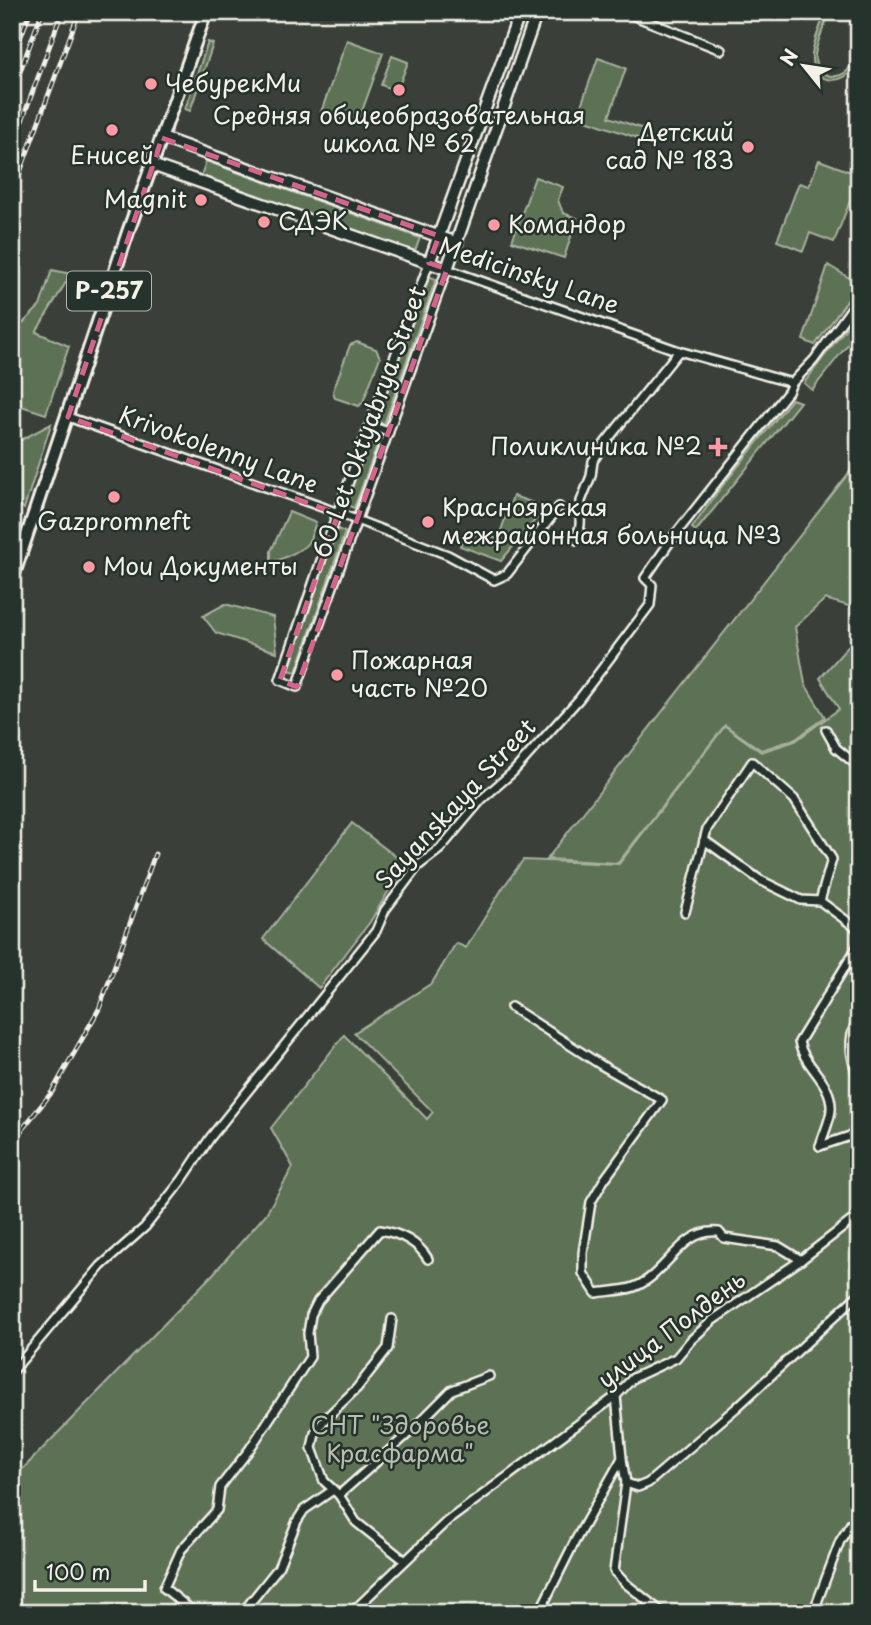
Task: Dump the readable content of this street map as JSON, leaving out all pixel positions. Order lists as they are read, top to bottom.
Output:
{
  "streets": {
    "highway": ["Р-257"],
    "main road": ["Medicinsky Lane", "60 Let Oktyabrya Street"],
    "street": ["Krivokolenny Lane", "Sayanskaya Street", "улица Полдень"]
  },
  "crossings": [
    ["Medicinsky Lane", "Р-257"],
    ["Medicinsky Lane", "60 Let Oktyabrya Street"],
    ["Medicinsky Lane", "Sayanskaya Street"],
    ["Р-257", "Krivokolenny Lane"],
    ["60 Let Oktyabrya Street", "Krivokolenny Lane"]
  ],
  "parks": ["СНТ \"Здоровье Красфарма\""],
  "places": {
    "other": [
      "ЧебурекМи",
      "Средняя общеобразовательная школа № 62",
      "Енисей",
      "Детский сад № 183",
      "Magnit",
      "СДЭК",
      "Командор",
      "Gazpromneft",
      "Красноярская межрайонная больница №3",
      "Мои Документы",
      "Пожарная часть №20"
    ],
    "health": ["Поликлиника №2"]
  },
  "scale_bar": "100 m",
  "north": "top left"
}
